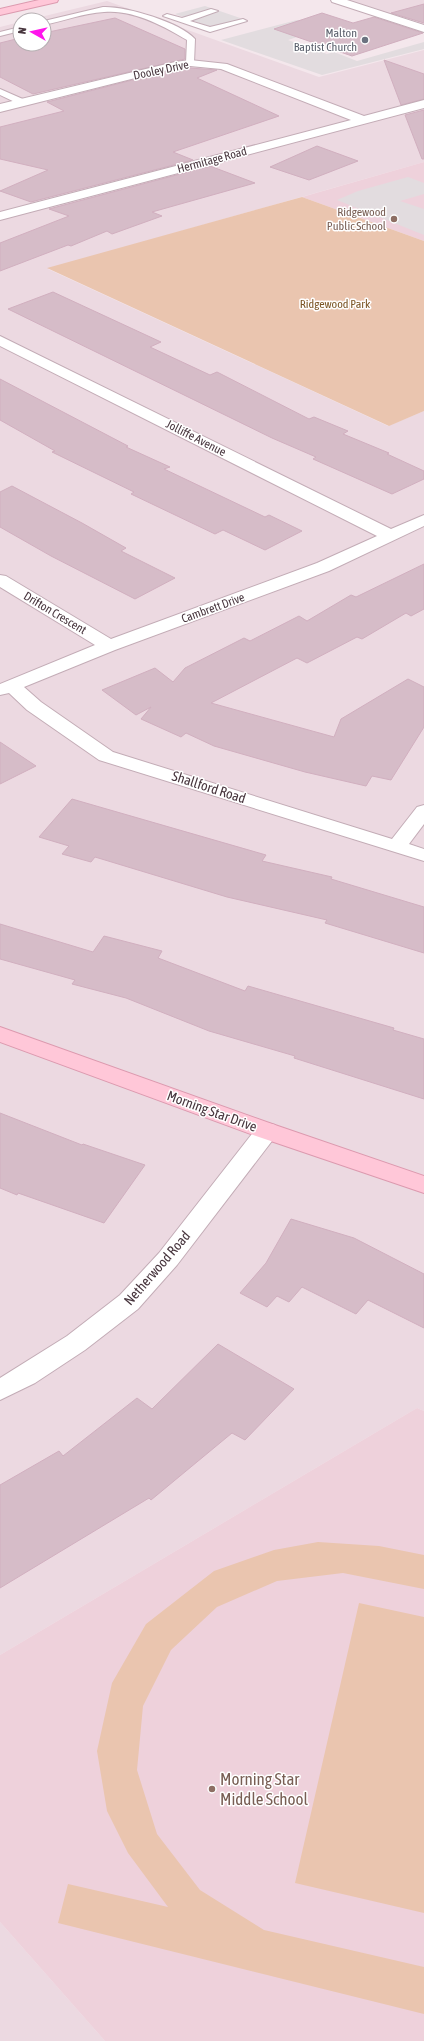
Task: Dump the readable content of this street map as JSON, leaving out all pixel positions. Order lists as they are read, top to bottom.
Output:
{
  "streets": {
    "street": [
      "Dooley Drive",
      "Hermitage Road",
      "Jolliffe Avenue",
      "Cambrett Drive",
      "Drifton Crescent",
      "Shallford Road",
      "Morning Star Drive",
      "Netherwood Road"
    ]
  },
  "crossings": [
    ["Dooley Drive", "Hermitage Road"],
    ["Jolliffe Avenue", "Cambrett Drive"],
    ["Cambrett Drive", "Drifton Crescent"],
    ["Cambrett Drive", "Shallford Road"],
    ["Morning Star Drive", "Netherwood Road"]
  ],
  "parks": ["Ridgewood Park"],
  "places": ["Malton Baptist Church", "Ridgewood Public School", "Morning Star Middle School"],
  "north": "left"
}
